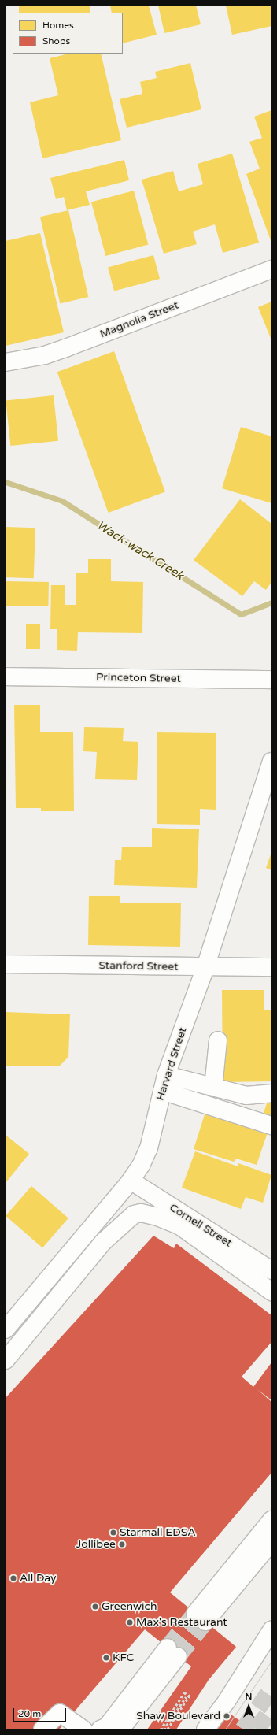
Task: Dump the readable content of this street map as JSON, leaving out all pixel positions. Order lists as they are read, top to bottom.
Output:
{
  "streets": {
    "main road": [
      "Magnolia Street",
      "Princeton Street",
      "Stanford Street",
      "Harvard Street",
      "Cornell Street"
    ]
  },
  "crossings": [
    ["Stanford Street", "Harvard Street"],
    ["Harvard Street", "Cornell Street"]
  ],
  "water": ["Wack-wack Creek"],
  "places": [
    "Starmall EDSA",
    "Jollibee",
    "All Day",
    "Greenwich",
    "Max's Restaurant",
    "KFC",
    "Shaw Boulevard"
  ],
  "legend": ["Homes", "Shops"],
  "scale_bar": "20 m",
  "north": "top"
}
